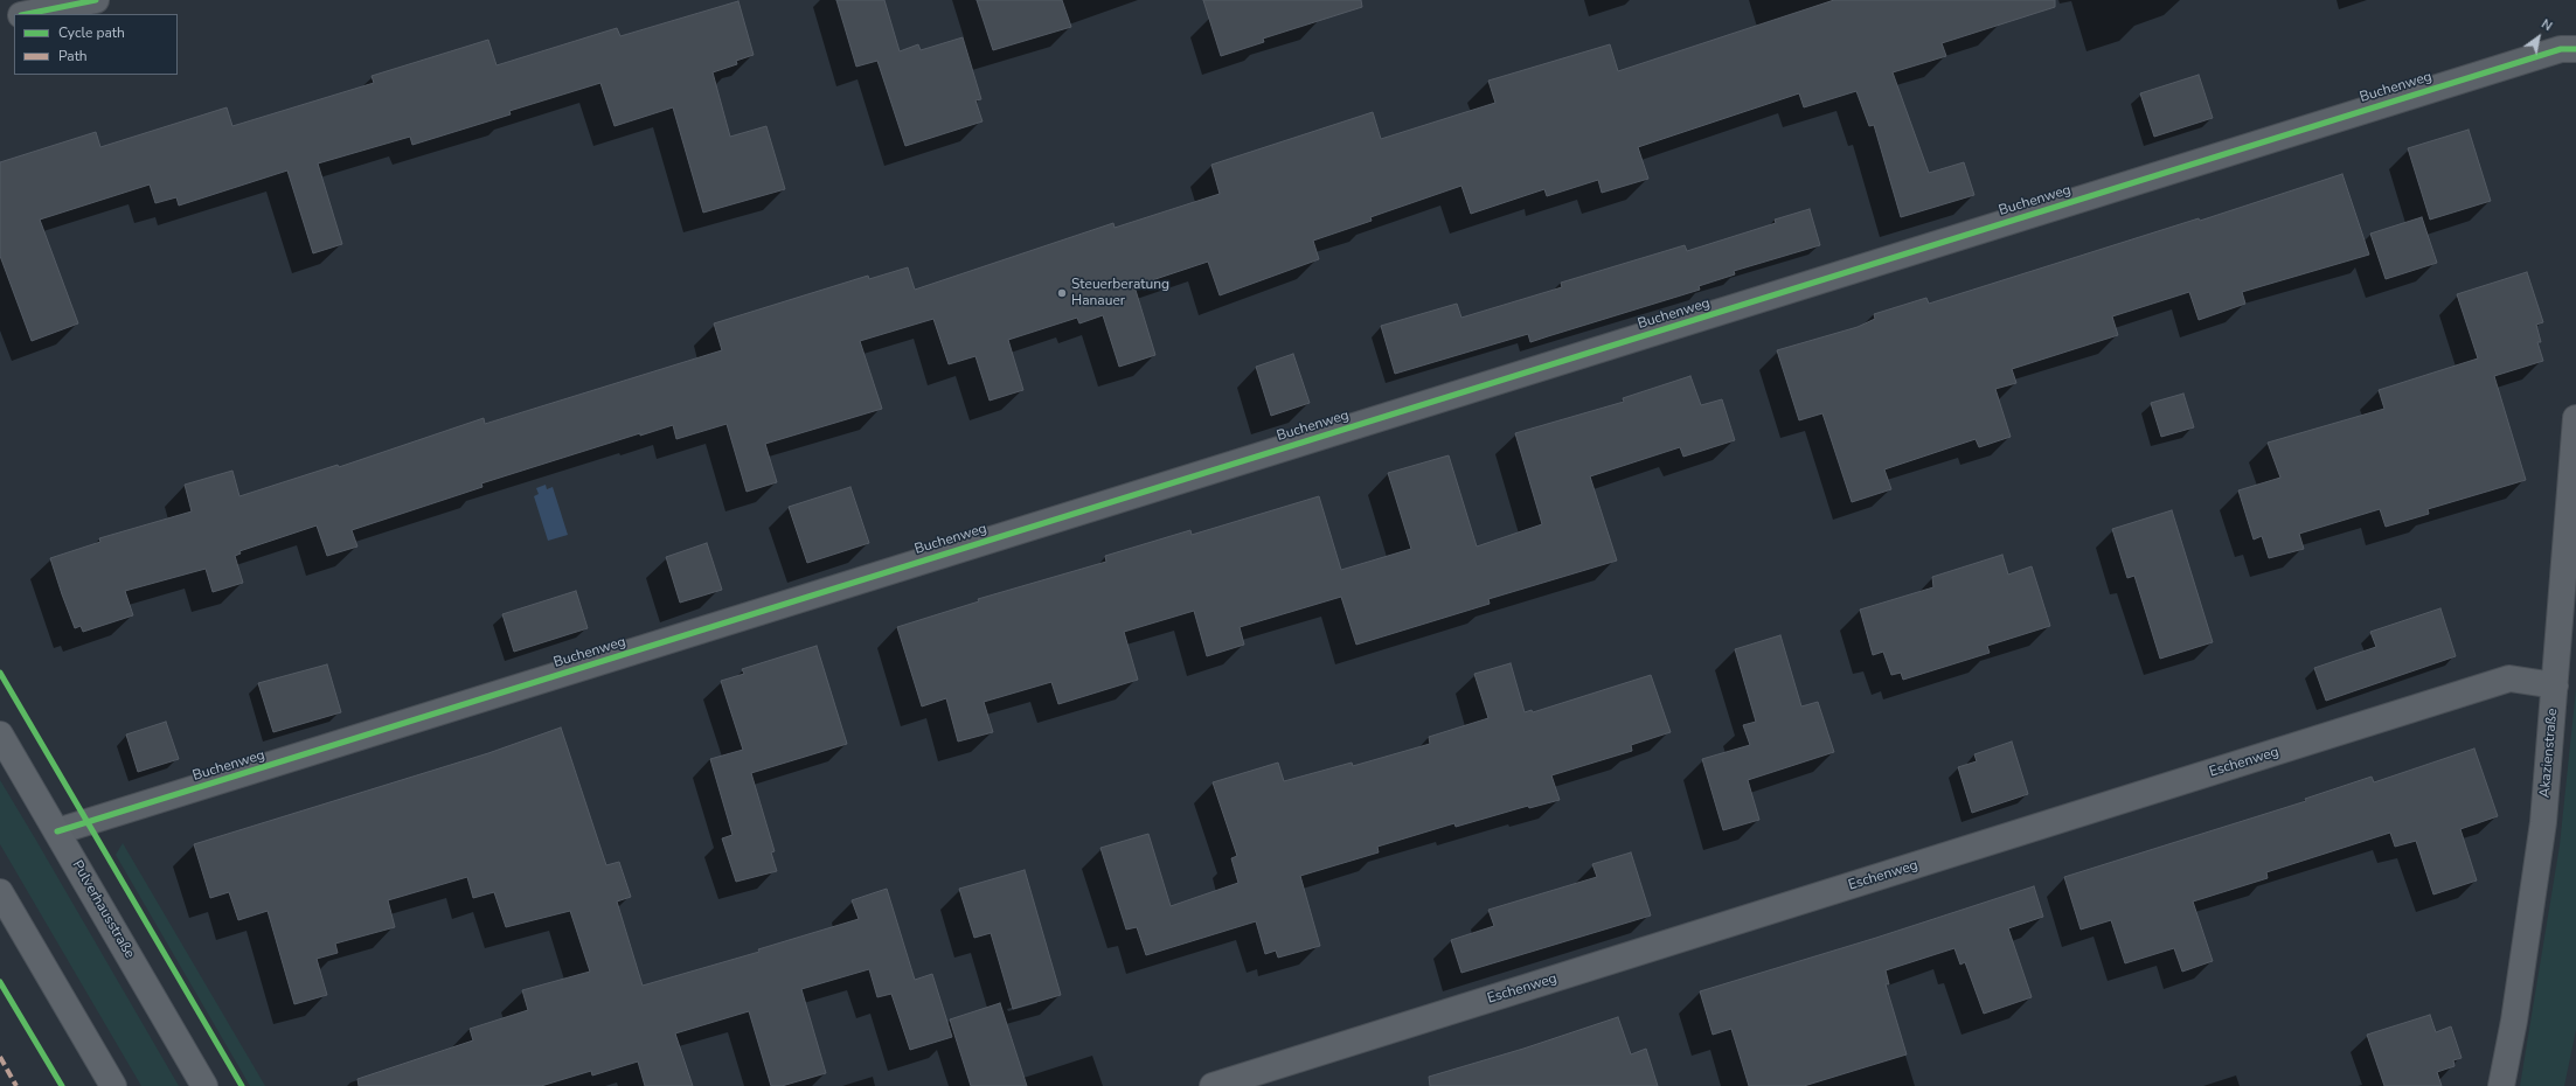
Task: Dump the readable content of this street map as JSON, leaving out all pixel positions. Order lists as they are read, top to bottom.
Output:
{
  "streets": {
    "main road": ["Pulverhausstraße"],
    "street": ["Buchenweg", "Akazienstraße", "Eschenweg"]
  },
  "crossings": [
    ["Buchenweg", "Pulverhausstraße"],
    ["Akazienstraße", "Eschenweg"]
  ],
  "places": ["Steuerberatung Hanauer"],
  "legend": ["Cycle path", "Path"],
  "north": "top right"
}
